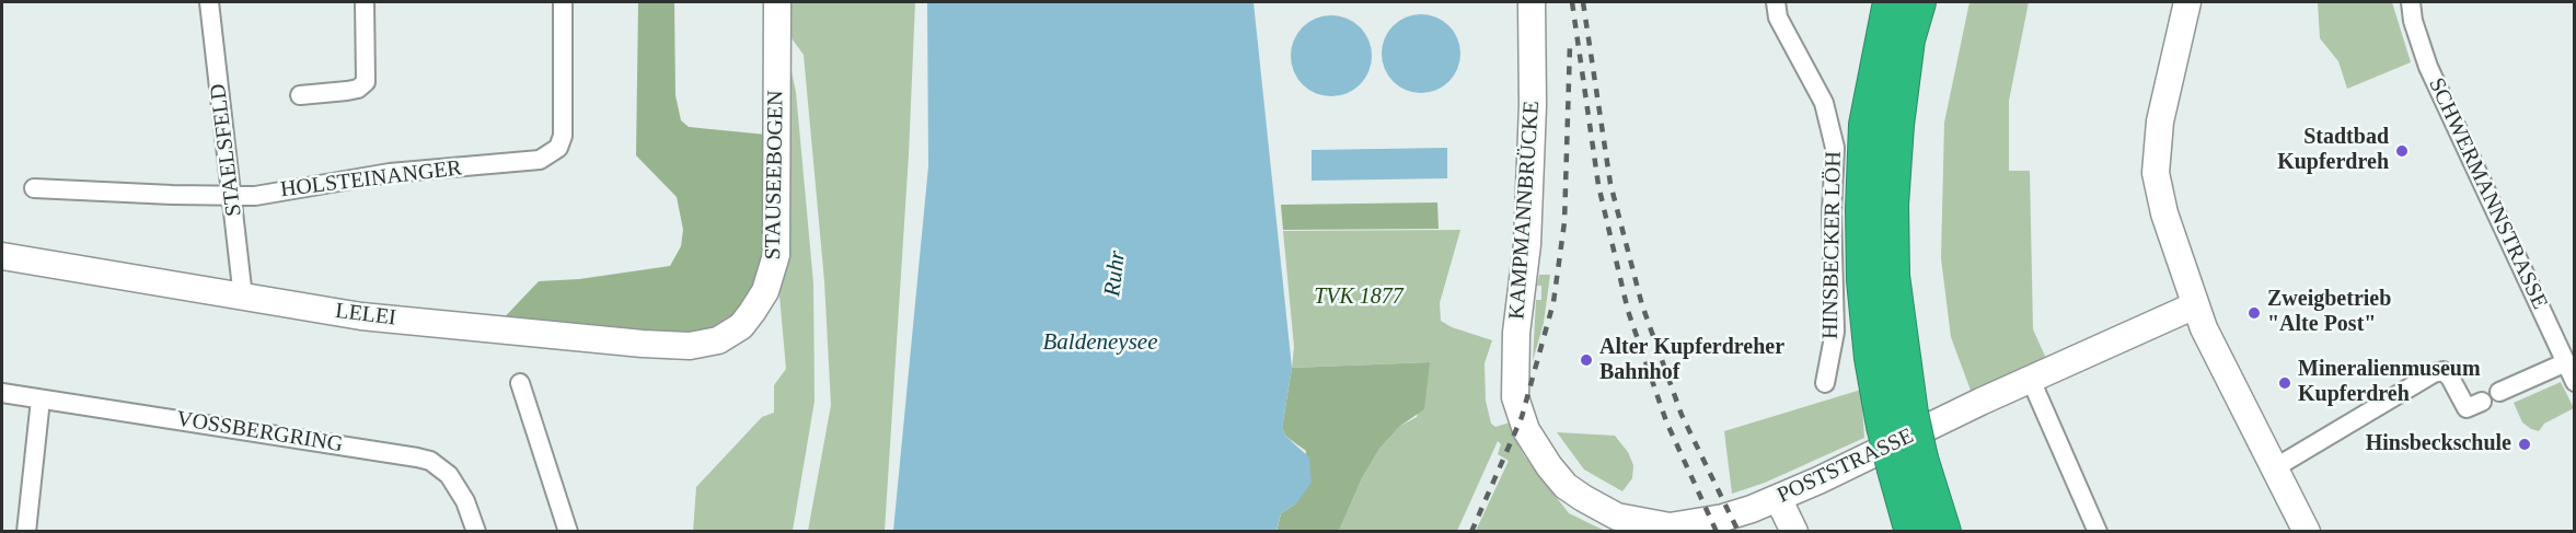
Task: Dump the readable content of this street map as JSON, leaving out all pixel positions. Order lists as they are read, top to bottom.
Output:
{
  "streets": {
    "street": [
      "STAELSFELD",
      "STAUSEEBOGEN",
      "HOLSTEINANGER",
      "SCHWERMANNSTRASSE",
      "KAMPMANNBRÜCKE",
      "HINSBECKER LÖH",
      "LELEI",
      "VOSSBERGRING",
      "POSTSTRASSE"
    ]
  },
  "crossings": [
    ["STAELSFELD", "HOLSTEINANGER"],
    ["STAELSFELD", "LELEI"],
    ["STAUSEEBOGEN", "LELEI"],
    ["KAMPMANNBRÜCKE", "POSTSTRASSE"]
  ],
  "water": ["Ruhr", "Baldeneysee"],
  "parks": ["TVK 1877"],
  "places": [
    "Stadtbad Kupferdreh",
    "Zweigbetrieb \"Alte Post\"",
    "Alter Kupferdreher Bahnhof",
    "Mineralienmuseum Kupferdreh",
    "Hinsbeckschule"
  ]
}
